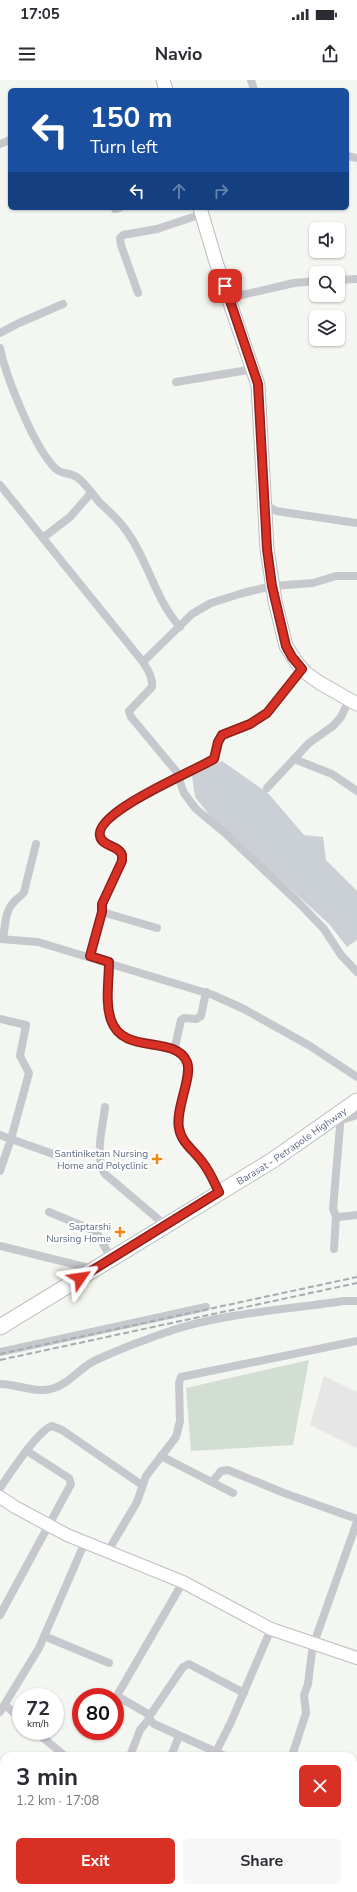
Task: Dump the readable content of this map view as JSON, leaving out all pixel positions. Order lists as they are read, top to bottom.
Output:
{
  "streets": {
    "highway": ["Barasat - Petrapole Highway"]
  },
  "places": {
    "health": ["Santiniketan Nursing Home and Polyclinic", "Saptarshi Nursing Home"]
  },
  "page": {
    "status": "17:05",
    "header": "Navio",
    "turn": ["150 m", "Turn left"],
    "speed": "72 km/h",
    "limit": "80",
    "heading": ["3 min", "1.2 km · 17:08"],
    "buttons": ["Exit", "Share"]
  }
}
